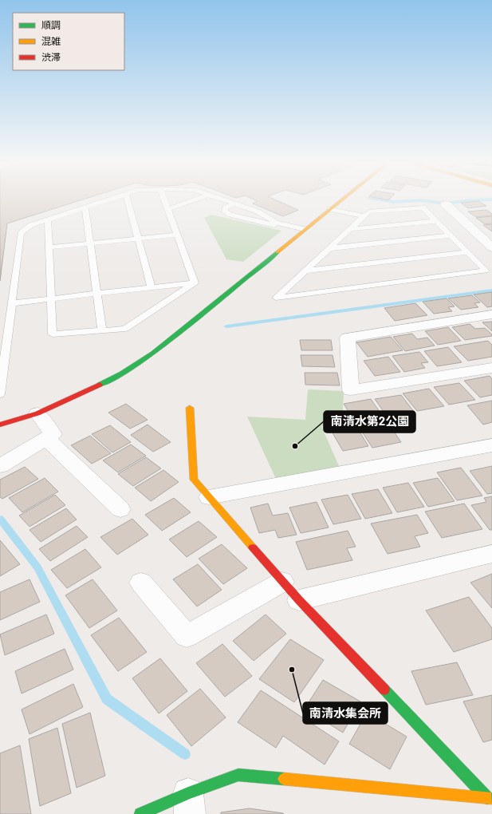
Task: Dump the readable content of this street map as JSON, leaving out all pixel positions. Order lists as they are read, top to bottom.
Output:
{
  "places": ["南清水第2公園", "南清水集会所"],
  "legend": ["順調", "混雑", "渋滞"]
}
